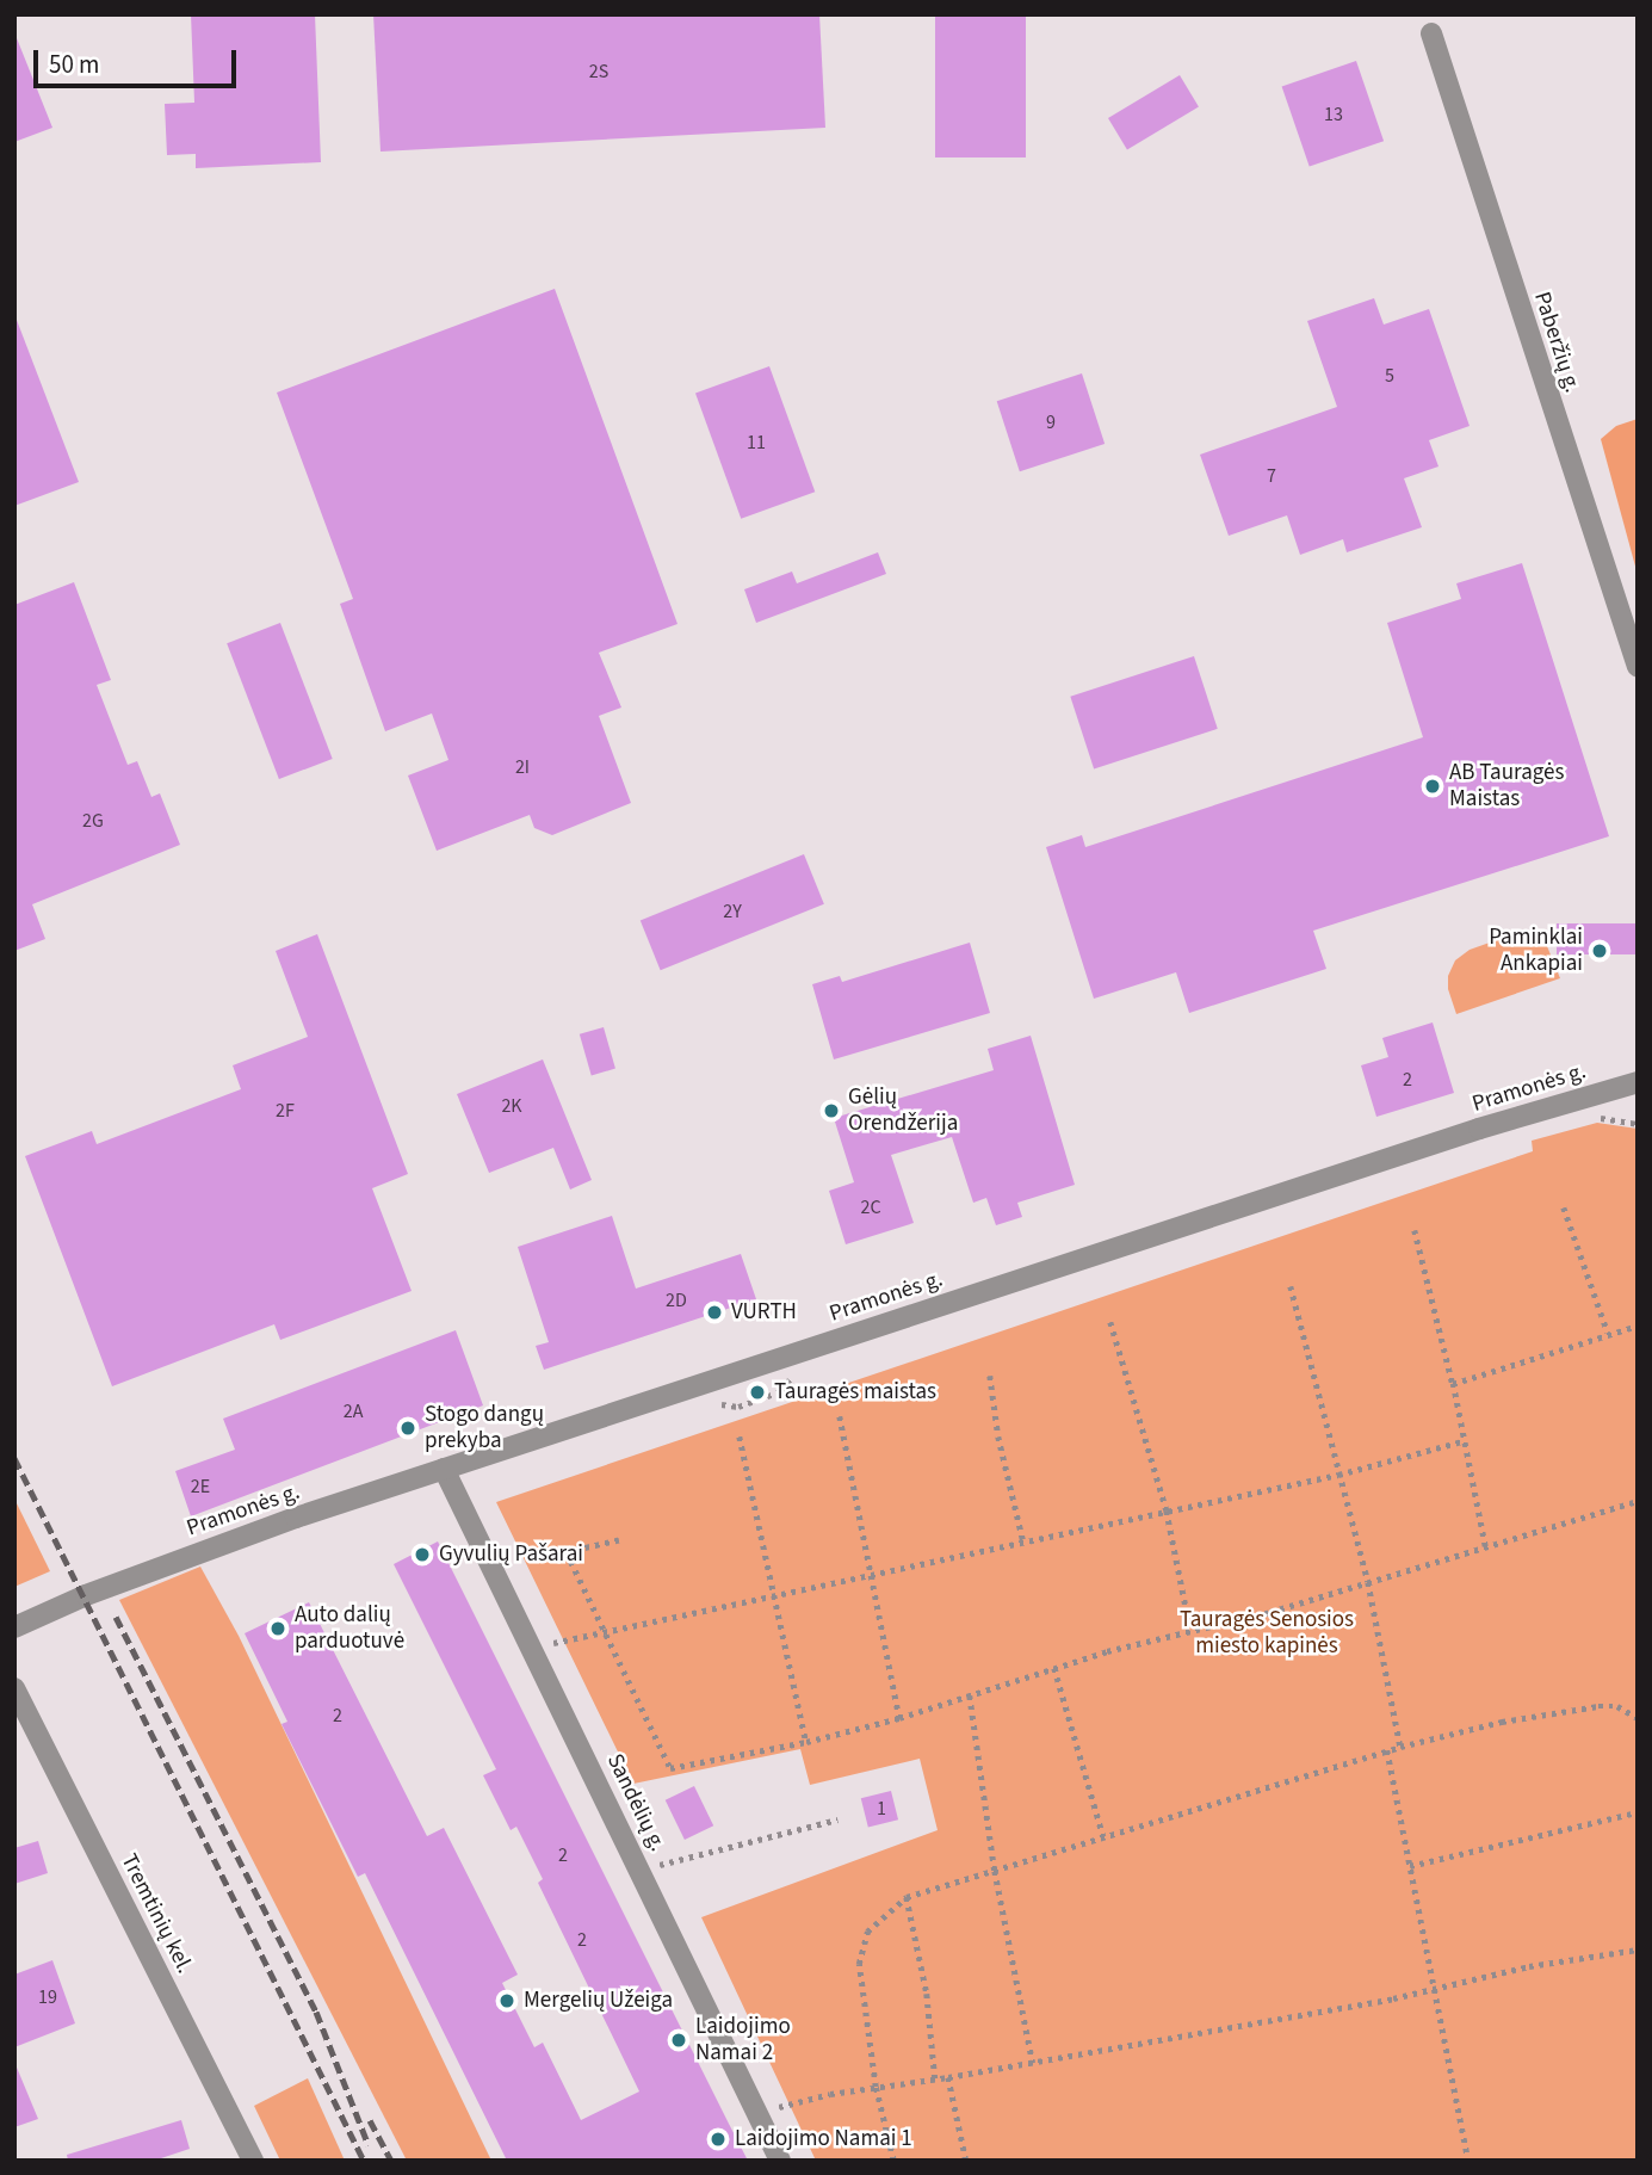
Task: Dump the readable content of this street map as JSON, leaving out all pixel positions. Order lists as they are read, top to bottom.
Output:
{
  "streets": {
    "street": [
      "Paberžių g.",
      "Pramonės g.",
      "Sandėlių g.",
      "Tremtinių kel."
    ]
  },
  "crossings": [
    ["Pramonės g.", "Sandėlių g."]
  ],
  "parks": ["Tauragės Senosios miesto kapinės"],
  "places": [
    "AB Tauragės Maistas",
    "Paminklai Ankapiai",
    "Gėlių Orendžerija",
    "VURTH",
    "Tauragės maistas",
    "Stogo dangų prekyba",
    "Gyvulių Pašarai",
    "Auto dalių parduotuvė",
    "Mergelių Užeiga",
    "Laidojimo Namai 2",
    "Laidojimo Namai 1"
  ],
  "house_numbers": [
    "2S",
    "13",
    "5",
    "9",
    "11",
    "7",
    "2I",
    "2G",
    "2Y",
    "2",
    "2K",
    "2F",
    "2C",
    "2D",
    "2A",
    "2E",
    "2",
    "1",
    "2",
    "2",
    "19"
  ],
  "scale_bar": "50 m"
}
